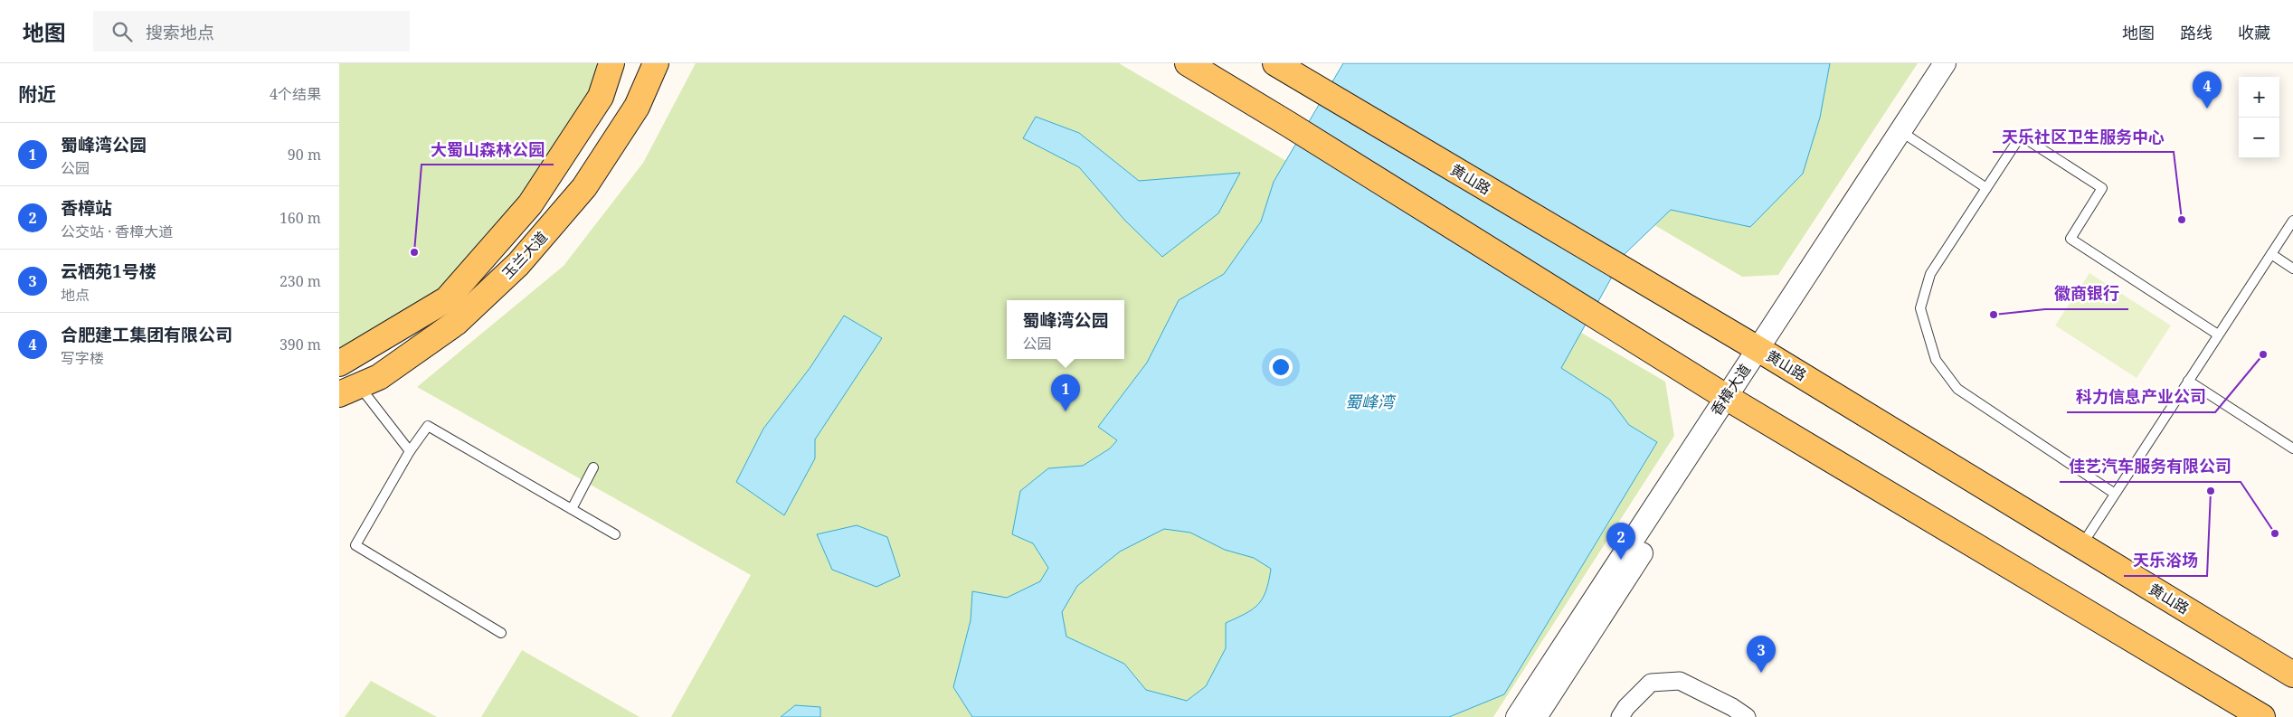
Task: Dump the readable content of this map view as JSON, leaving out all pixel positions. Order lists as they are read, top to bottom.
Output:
{
  "streets": {
    "main road": ["黄山路", "玉兰大道"],
    "street": ["香樟大道"]
  },
  "crossings": [
    ["黄山路", "香樟大道"]
  ],
  "water": ["蜀峰湾"],
  "places": [
    "天乐社区卫生服务中心",
    "大蜀山森林公园",
    "徽商银行",
    "科力信息产业公司",
    "天乐浴场",
    "佳艺汽车服务有限公司"
  ],
  "page": {
    "header": "地图",
    "search": "搜索地点",
    "nav": ["地图", "路线", "收藏"],
    "heading": ["附近", "4个结果"],
    "pins": [
      "4",
      "1",
      "2",
      "3"
    ],
    "map_buttons": ["+", "−"],
    "list": [
      {
        "mark": "1",
        "name": "蜀峰湾公园",
        "note": "公园",
        "value": "90 m"
      },
      {
        "mark": "2",
        "name": "香樟站",
        "note": "公交站 · 香樟大道",
        "value": "160 m"
      },
      {
        "mark": "3",
        "name": "云栖苑1号楼",
        "note": "地点",
        "value": "230 m"
      },
      {
        "mark": "4",
        "name": "合肥建工集团有限公司",
        "note": "写字楼",
        "value": "390 m"
      }
    ],
    "popup": ["蜀峰湾公园", "公园"]
  }
}
